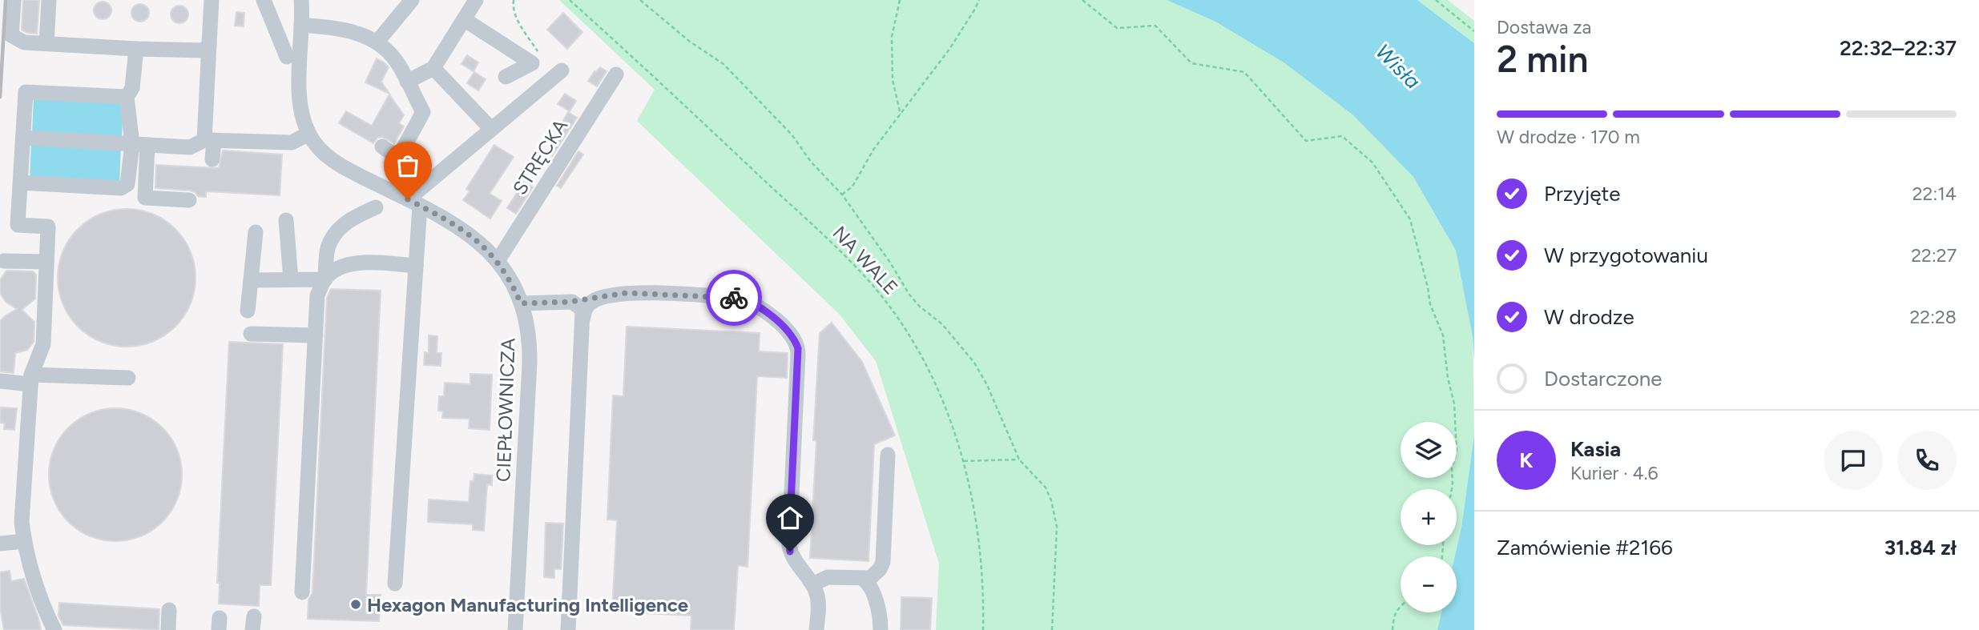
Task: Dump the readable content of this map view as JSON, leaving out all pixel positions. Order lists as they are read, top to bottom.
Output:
{
  "streets": {
    "street": ["STRĘCKA", "CIEPŁOWNICZA"],
    "path": ["NA WALE"]
  },
  "crossings": [
    ["STRĘCKA", "CIEPŁOWNICZA"]
  ],
  "water": ["Wisła"],
  "places": ["Hexagon Manufacturing Intelligence"],
  "page": {
    "heading": ["2 min", "Dostawa za", "22:32–22:37"],
    "panel": [
      "Kasia",
      "Kurier · 4.6",
      "Zamówienie #2166",
      "31.84 zł"
    ],
    "bar": "W drodze · 170 m",
    "list": [
      ["Przyjęte", "22:14"],
      ["W przygotowaniu", "22:27"],
      ["W drodze", "22:28"],
      "Dostarczone"
    ],
    "map_buttons": ["+", "−"],
    "round": "K"
  }
}
